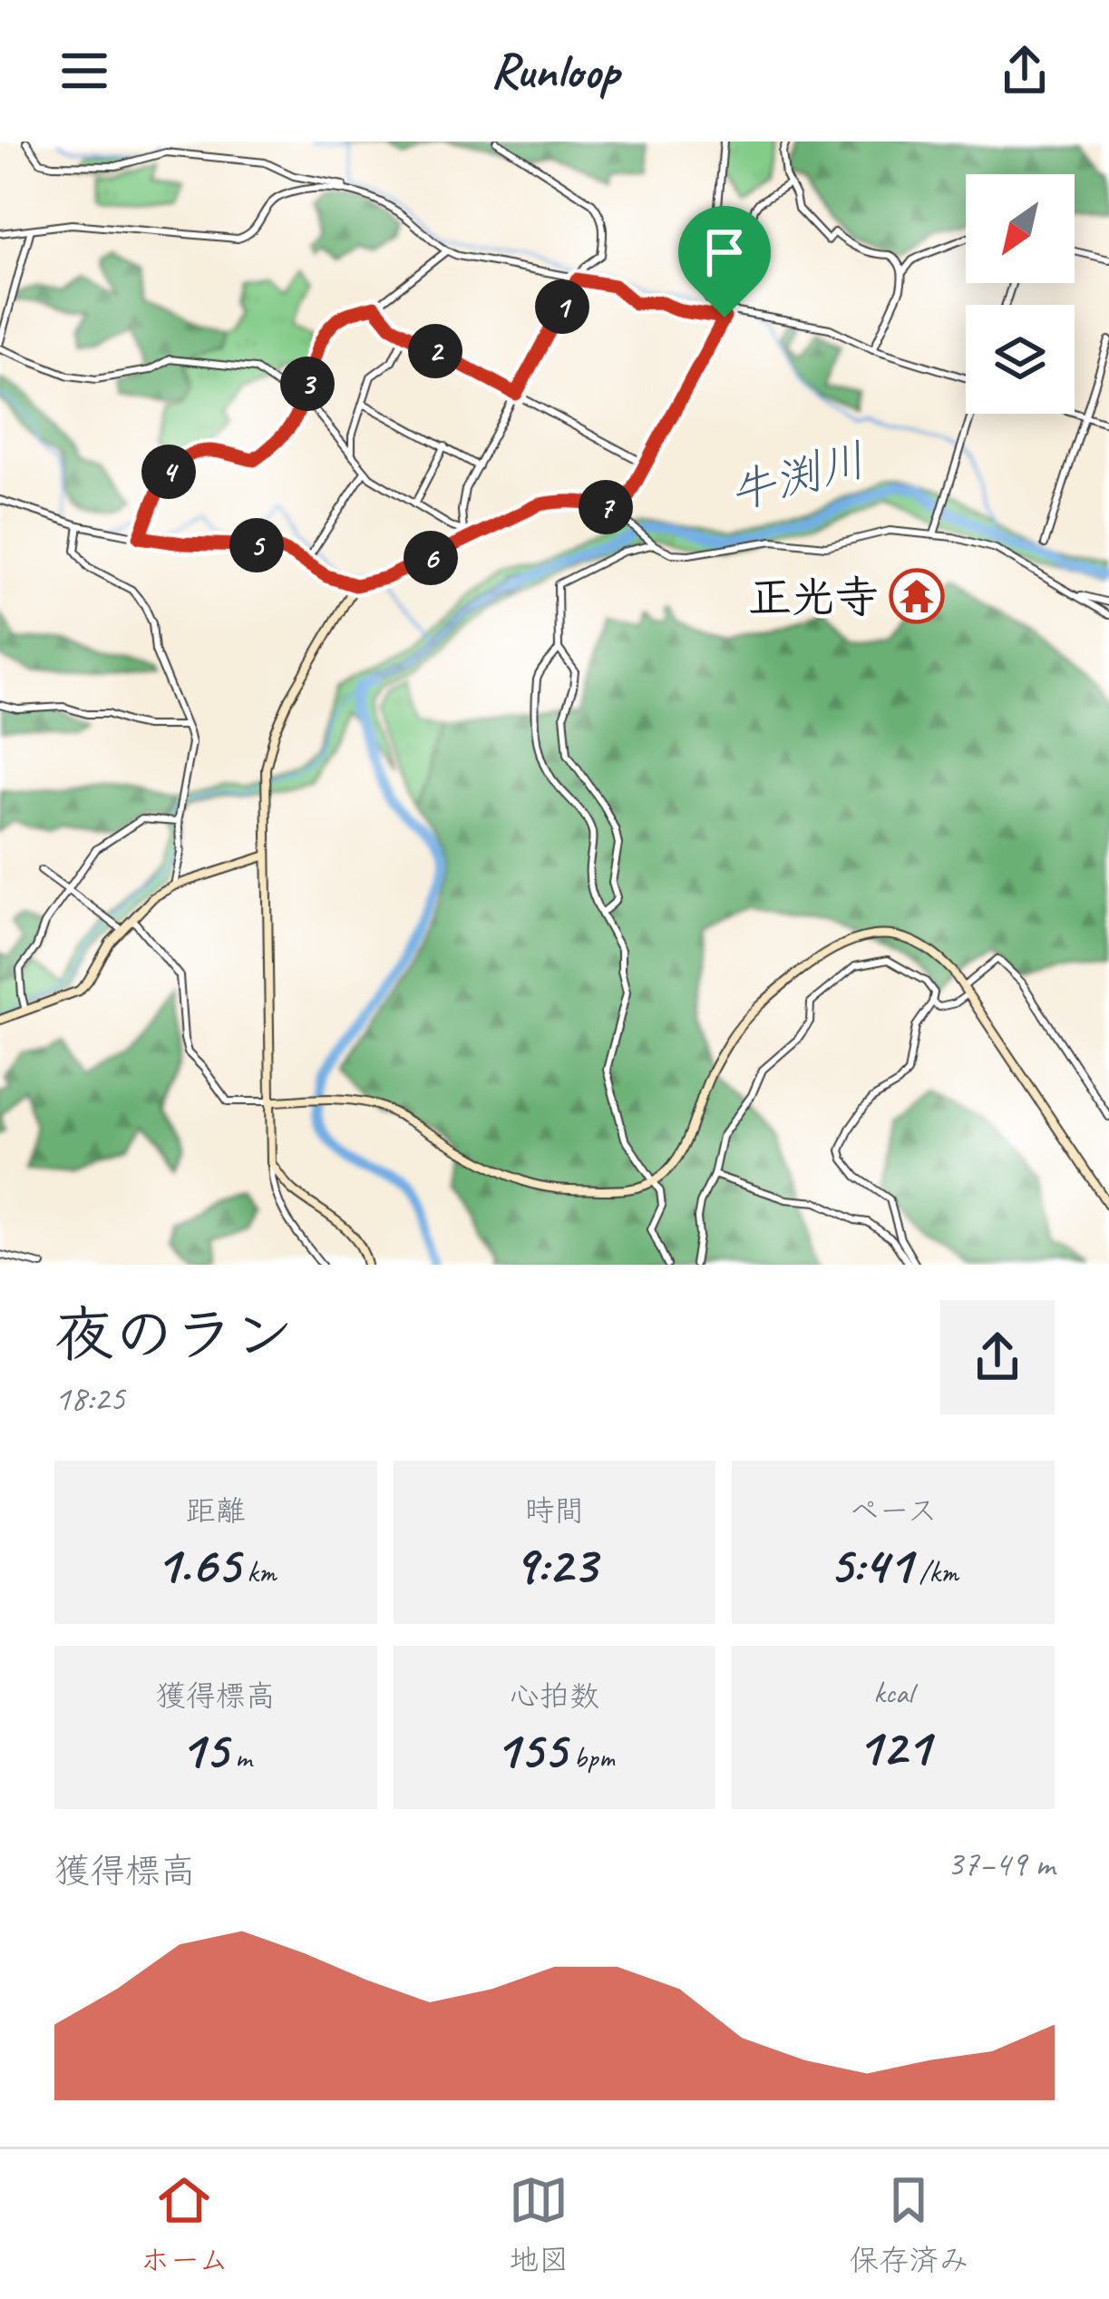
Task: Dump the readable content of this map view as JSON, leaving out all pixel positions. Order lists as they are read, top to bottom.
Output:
{
  "water": ["牛渕川"],
  "places": {
    "temple": ["正光寺"]
  },
  "north": "bottom left",
  "page": {
    "header": "Runloop",
    "pins": [
      "1",
      "2",
      "3",
      "4",
      "7",
      "5",
      "6"
    ],
    "heading": ["夜のラン", "18:25"],
    "stats": [
      ["距離", "1.65 km"],
      ["時間", "9:23"],
      ["ペース", "5:41 /km"],
      ["獲得標高", "15 m"],
      ["心拍数", "155 bpm"],
      ["kcal", "121"]
    ],
    "chart": ["獲得標高", "37–49 m"],
    "tabs": ["ホーム", "地図", "保存済み"]
  }
}
